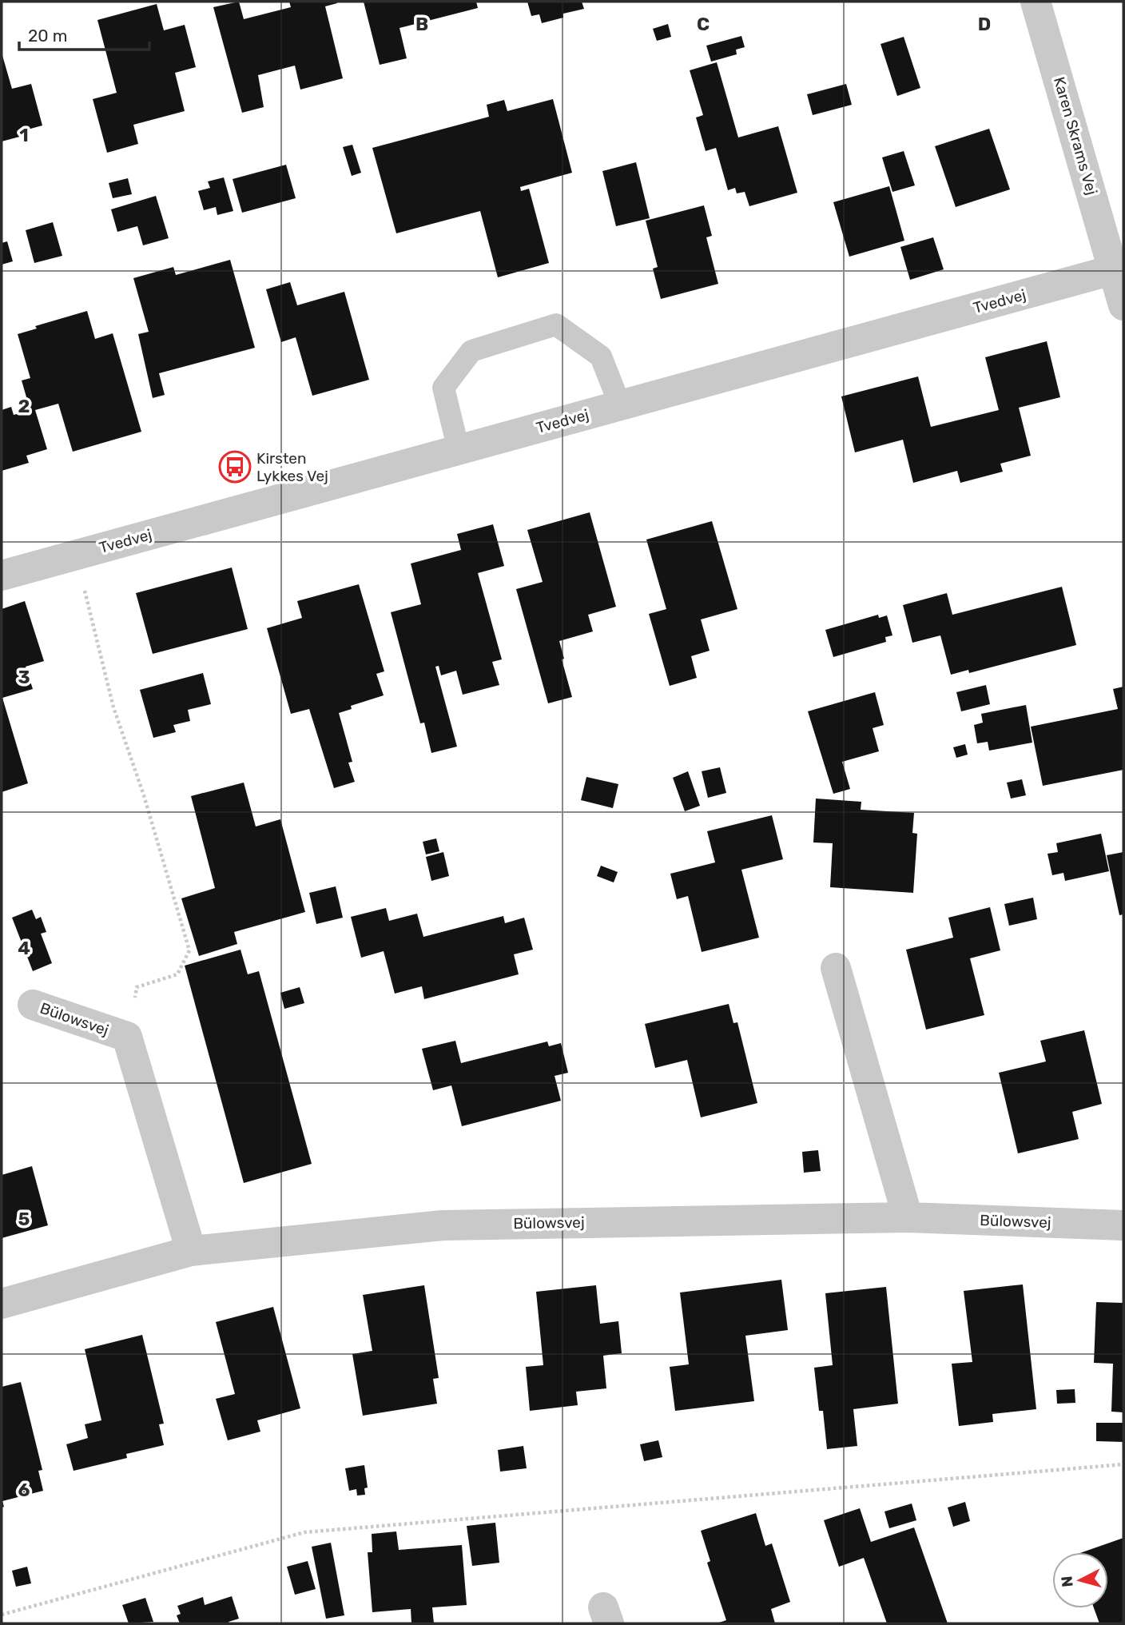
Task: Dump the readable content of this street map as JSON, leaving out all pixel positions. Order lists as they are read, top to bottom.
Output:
{
  "streets": {
    "street": ["Karen Skrams Vej", "Tvedvej", "Bülowsvej"]
  },
  "crossings": [
    ["Karen Skrams Vej", "Tvedvej"]
  ],
  "places": {
    "bus stop": ["Kirsten Lykkes Vej"]
  },
  "scale_bar": "20 m",
  "north": "left",
  "grid": {
    "columns": ["B", "C", "D"],
    "rows": [
      "1",
      "2",
      "3",
      "4",
      "5",
      "6"
    ]
  }
}
